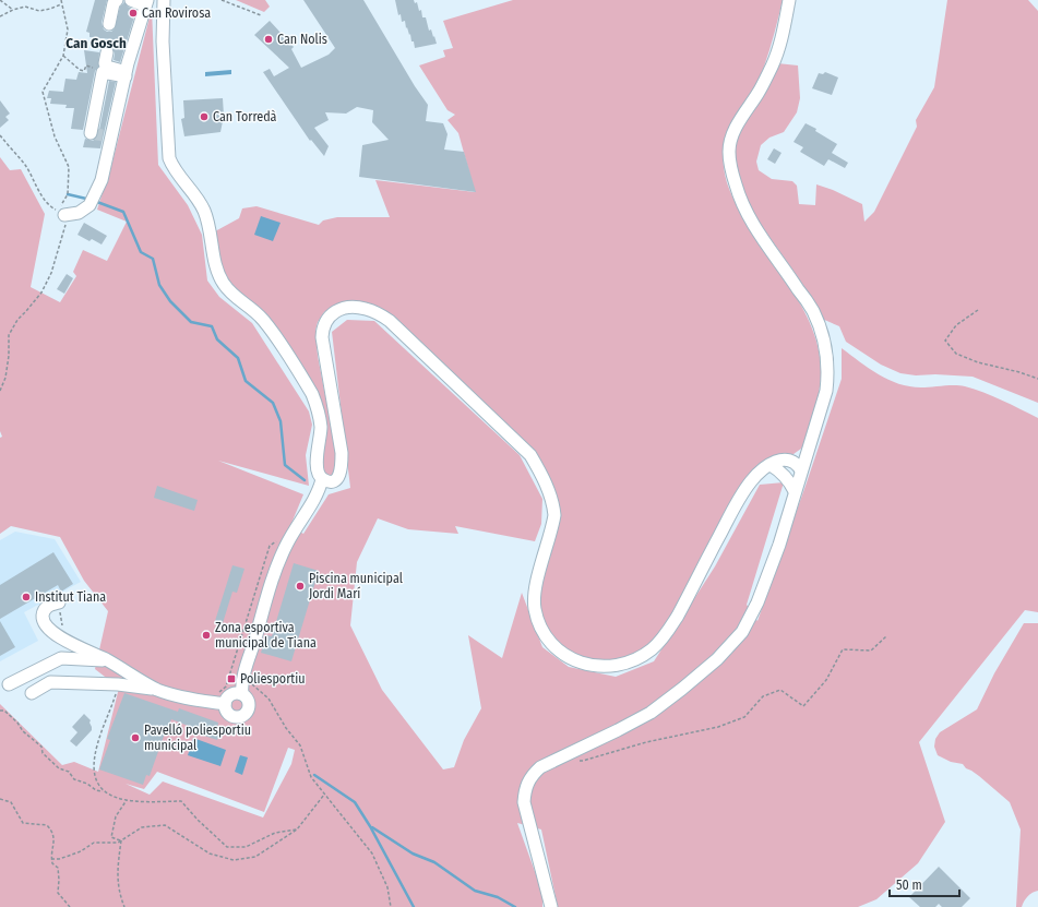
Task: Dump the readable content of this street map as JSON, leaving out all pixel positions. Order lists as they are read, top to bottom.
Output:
{
  "districts": ["Can Gosch"],
  "places": {
    "other": [
      "Can Rovirosa",
      "Can Nolis",
      "Can Torredà",
      "Piscina municipal Jordi Marí",
      "Institut Tiana",
      "Zona esportiva municipal de Tiana",
      "Pavelló poliesportiu municipal"
    ],
    "transit": ["Poliesportiu"]
  },
  "scale_bar": "50 m"
}
